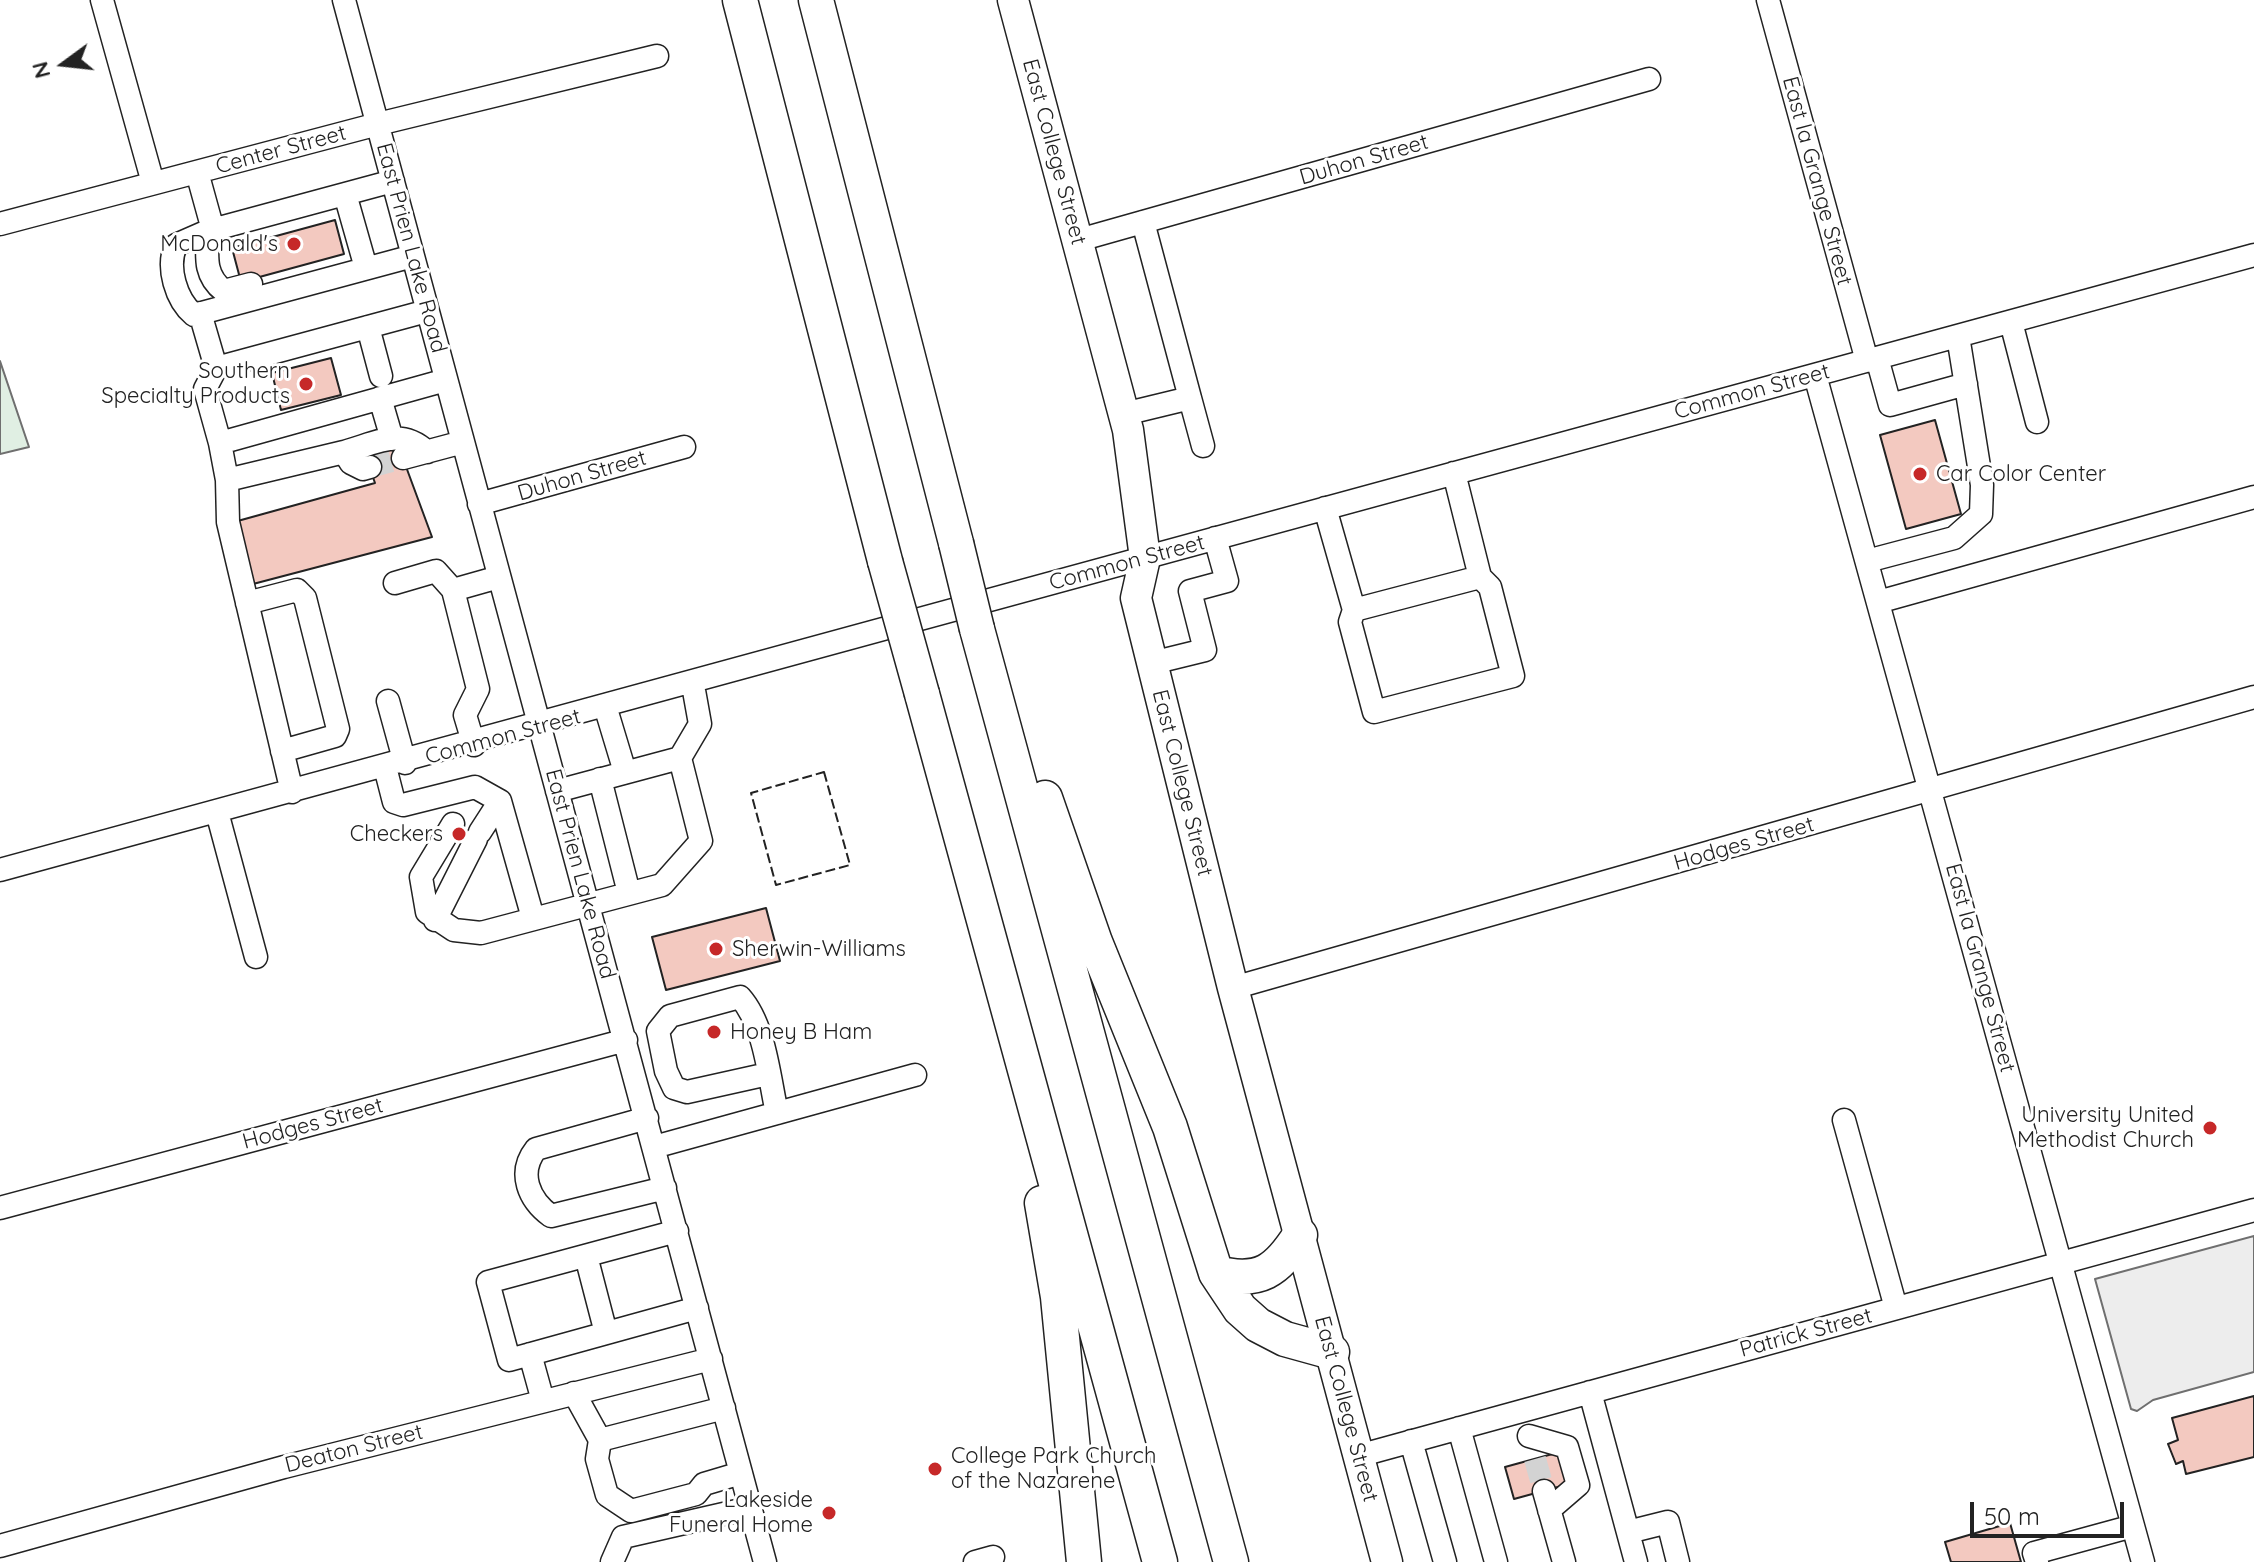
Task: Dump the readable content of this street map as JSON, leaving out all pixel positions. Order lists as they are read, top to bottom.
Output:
{
  "streets": {
    "main road": ["East College Street"],
    "street": [
      "Center Street",
      "Duhon Street",
      "East la Grange Street",
      "East Prien Lake Road",
      "Common Street",
      "Hodges Street",
      "Patrick Street",
      "Deaton Street"
    ]
  },
  "crossings": [
    ["Center Street", "East Prien Lake Road"],
    ["East College Street", "Duhon Street"],
    ["East College Street", "Common Street"],
    ["East College Street", "Hodges Street"],
    ["East College Street", "Patrick Street"],
    ["Duhon Street", "East Prien Lake Road"],
    ["East la Grange Street", "Common Street"],
    ["East la Grange Street", "Hodges Street"],
    ["East la Grange Street", "Patrick Street"],
    ["East Prien Lake Road", "Common Street"],
    ["East Prien Lake Road", "Hodges Street"],
    ["East Prien Lake Road", "Deaton Street"]
  ],
  "places": [
    "McDonald's",
    "Southern Specialty Products",
    "Car Color Center",
    "Checkers",
    "Sherwin-Williams",
    "Honey B Ham",
    "University United Methodist Church",
    "College Park Church of the Nazarene",
    "Lakeside Funeral Home"
  ],
  "scale_bar": "50 m",
  "north": "left"
}
